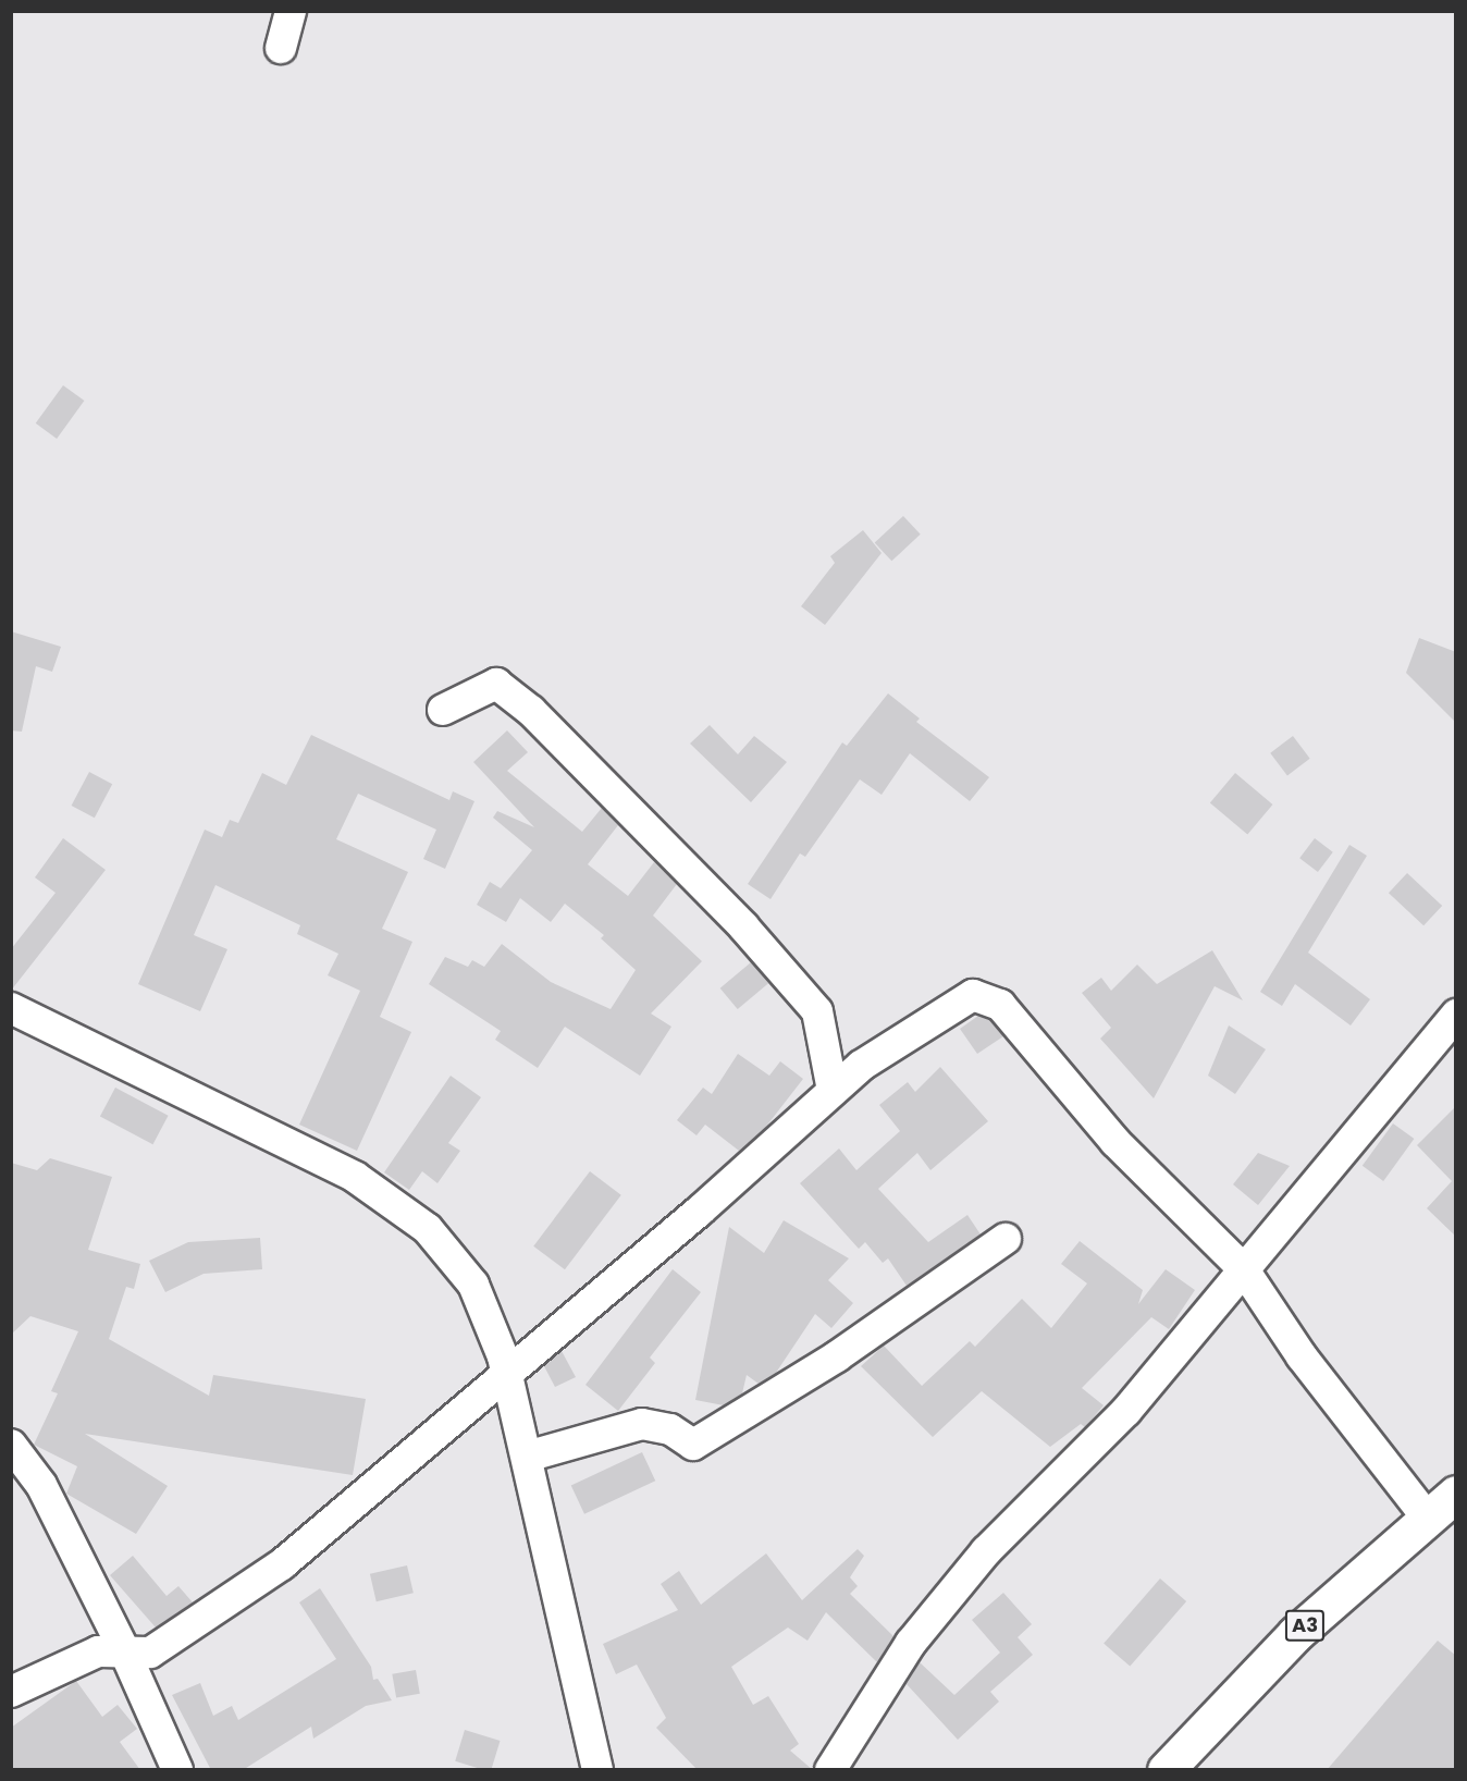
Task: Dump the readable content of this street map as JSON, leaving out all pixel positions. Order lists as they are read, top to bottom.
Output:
{
  "streets": {
    "highway": ["A3"]
  }
}
